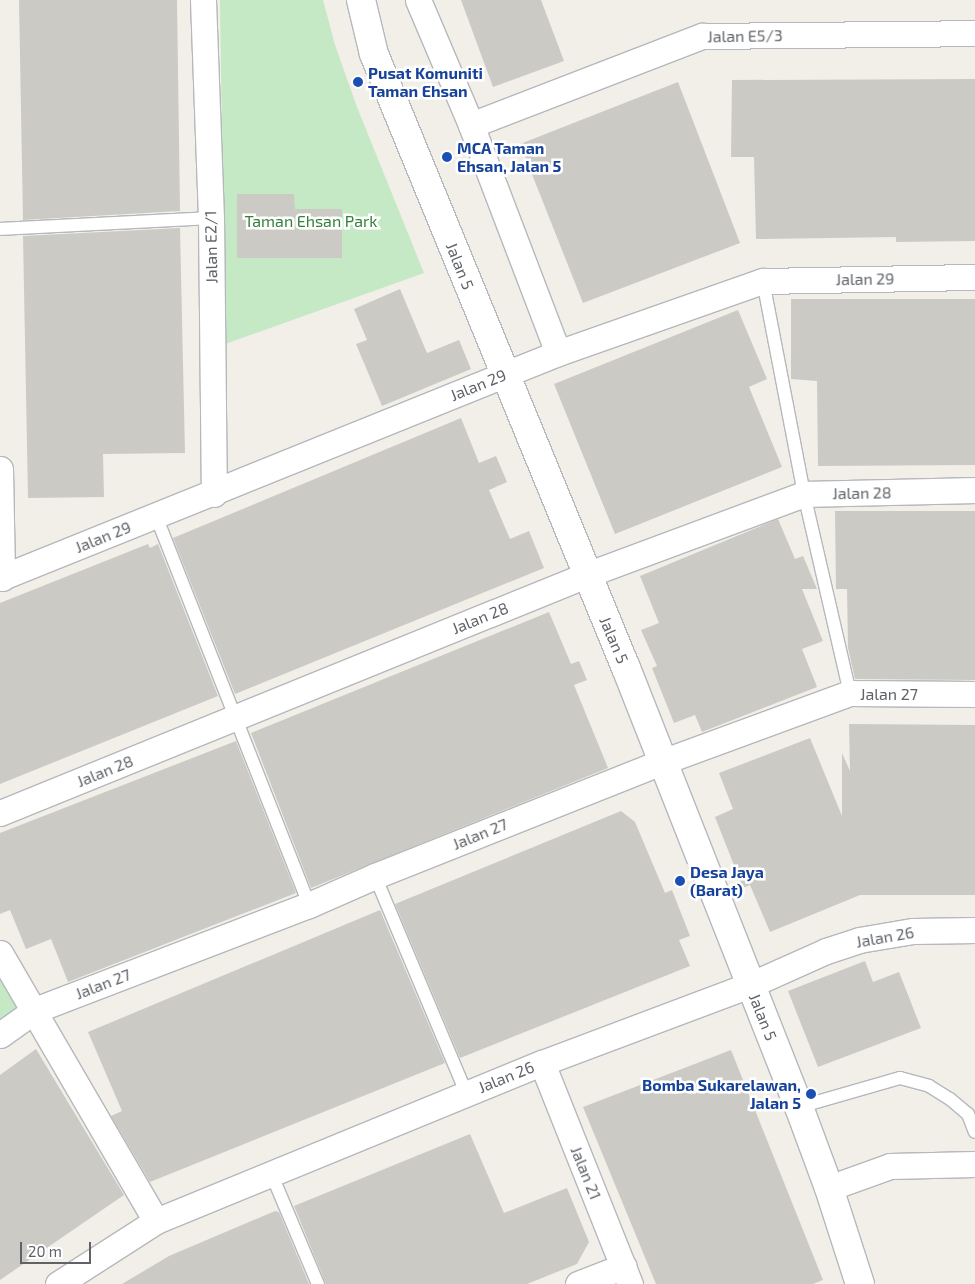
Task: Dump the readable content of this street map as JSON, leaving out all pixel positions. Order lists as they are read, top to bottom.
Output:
{
  "streets": {
    "street": [
      "Jalan E5/3",
      "Jalan E2/1",
      "Jalan 5",
      "Jalan 29",
      "Jalan 28",
      "Jalan 27",
      "Jalan 26",
      "Jalan 21"
    ]
  },
  "crossings": [
    ["Jalan E2/1", "Jalan 29"],
    ["Jalan 5", "Jalan 29"],
    ["Jalan 5", "Jalan 28"],
    ["Jalan 5", "Jalan 27"],
    ["Jalan 5", "Jalan 26"],
    ["Jalan 26", "Jalan 21"]
  ],
  "parks": ["Taman Ehsan Park"],
  "places": [
    "Pusat Komuniti Taman Ehsan",
    "MCA Taman Ehsan, Jalan 5",
    "Desa Jaya (Barat)",
    "Bomba Sukarelawan, Jalan 5"
  ],
  "scale_bar": "20 m"
}
